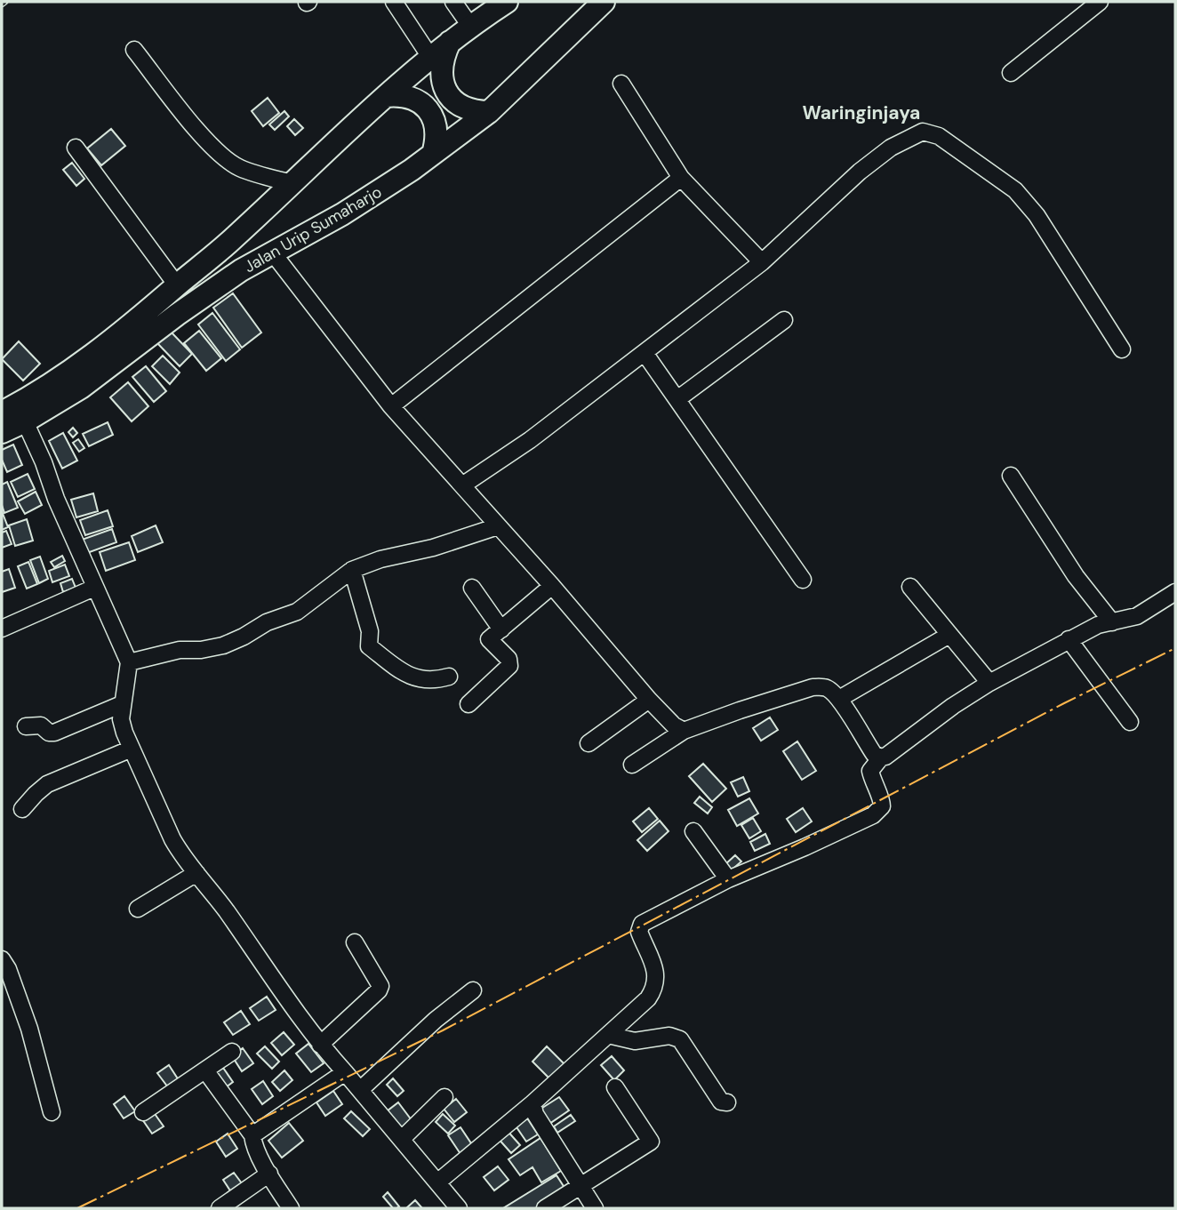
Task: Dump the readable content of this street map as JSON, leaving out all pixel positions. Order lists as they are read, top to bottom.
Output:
{
  "streets": {
    "highway": ["Jalan Urip Sumaharjo"]
  },
  "districts": ["Waringinjaya"]
}
